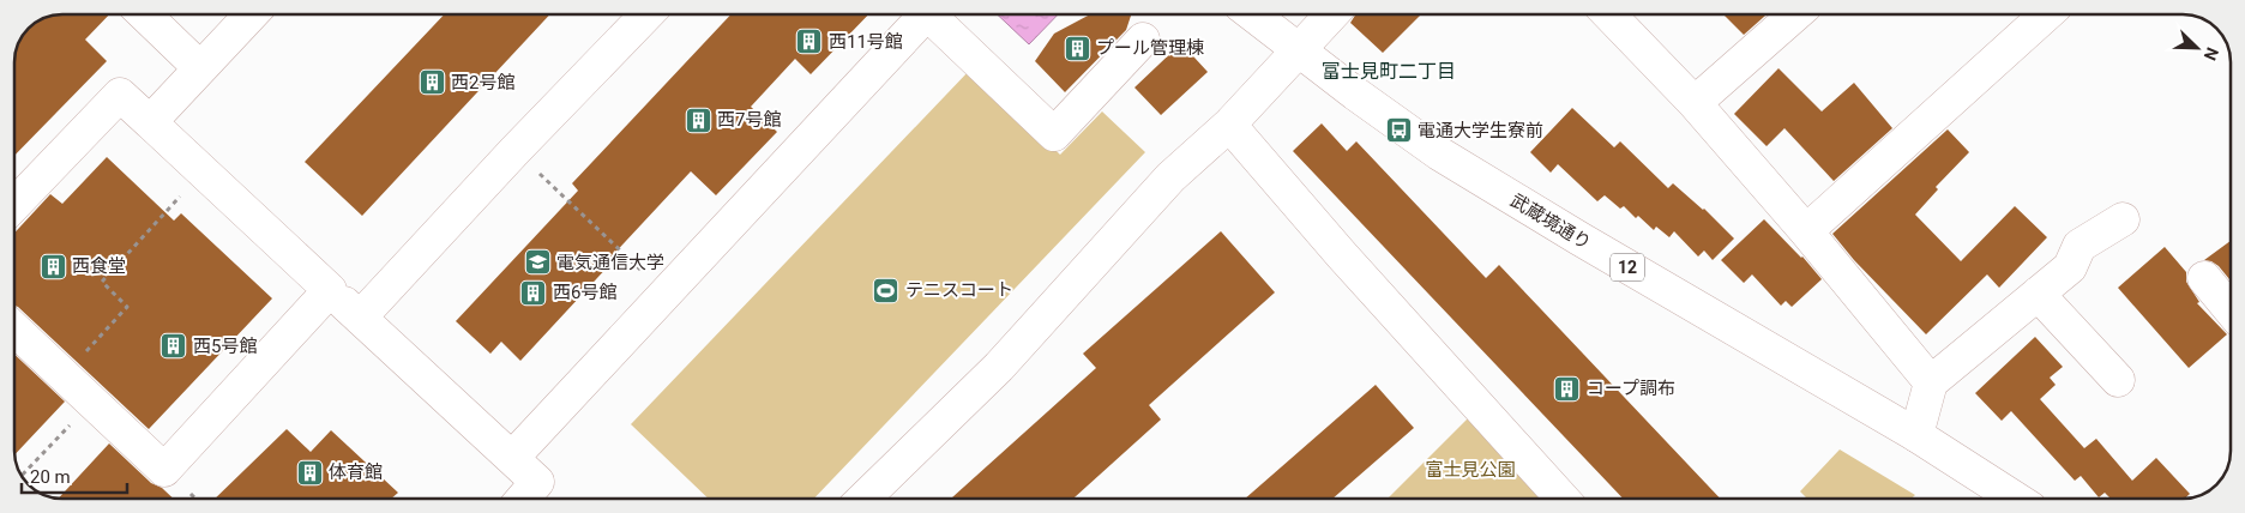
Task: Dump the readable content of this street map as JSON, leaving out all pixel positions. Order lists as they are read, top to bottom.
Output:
{
  "streets": {
    "street": ["武蔵境通り", "12"]
  },
  "districts": ["富士見町二丁目"],
  "parks": ["富士見公園"],
  "places": {
    "building": [
      "西11号館",
      "プール管理棟",
      "西2号館",
      "西7号館",
      "西食堂",
      "西6号館",
      "西5号館",
      "コープ調布",
      "体育館"
    ],
    "bus stop": ["電通大学生寮前"],
    "school or university": ["電気通信大学"],
    "sports": ["テニスコート"]
  },
  "scale_bar": "20 m",
  "north": "bottom right"
}
